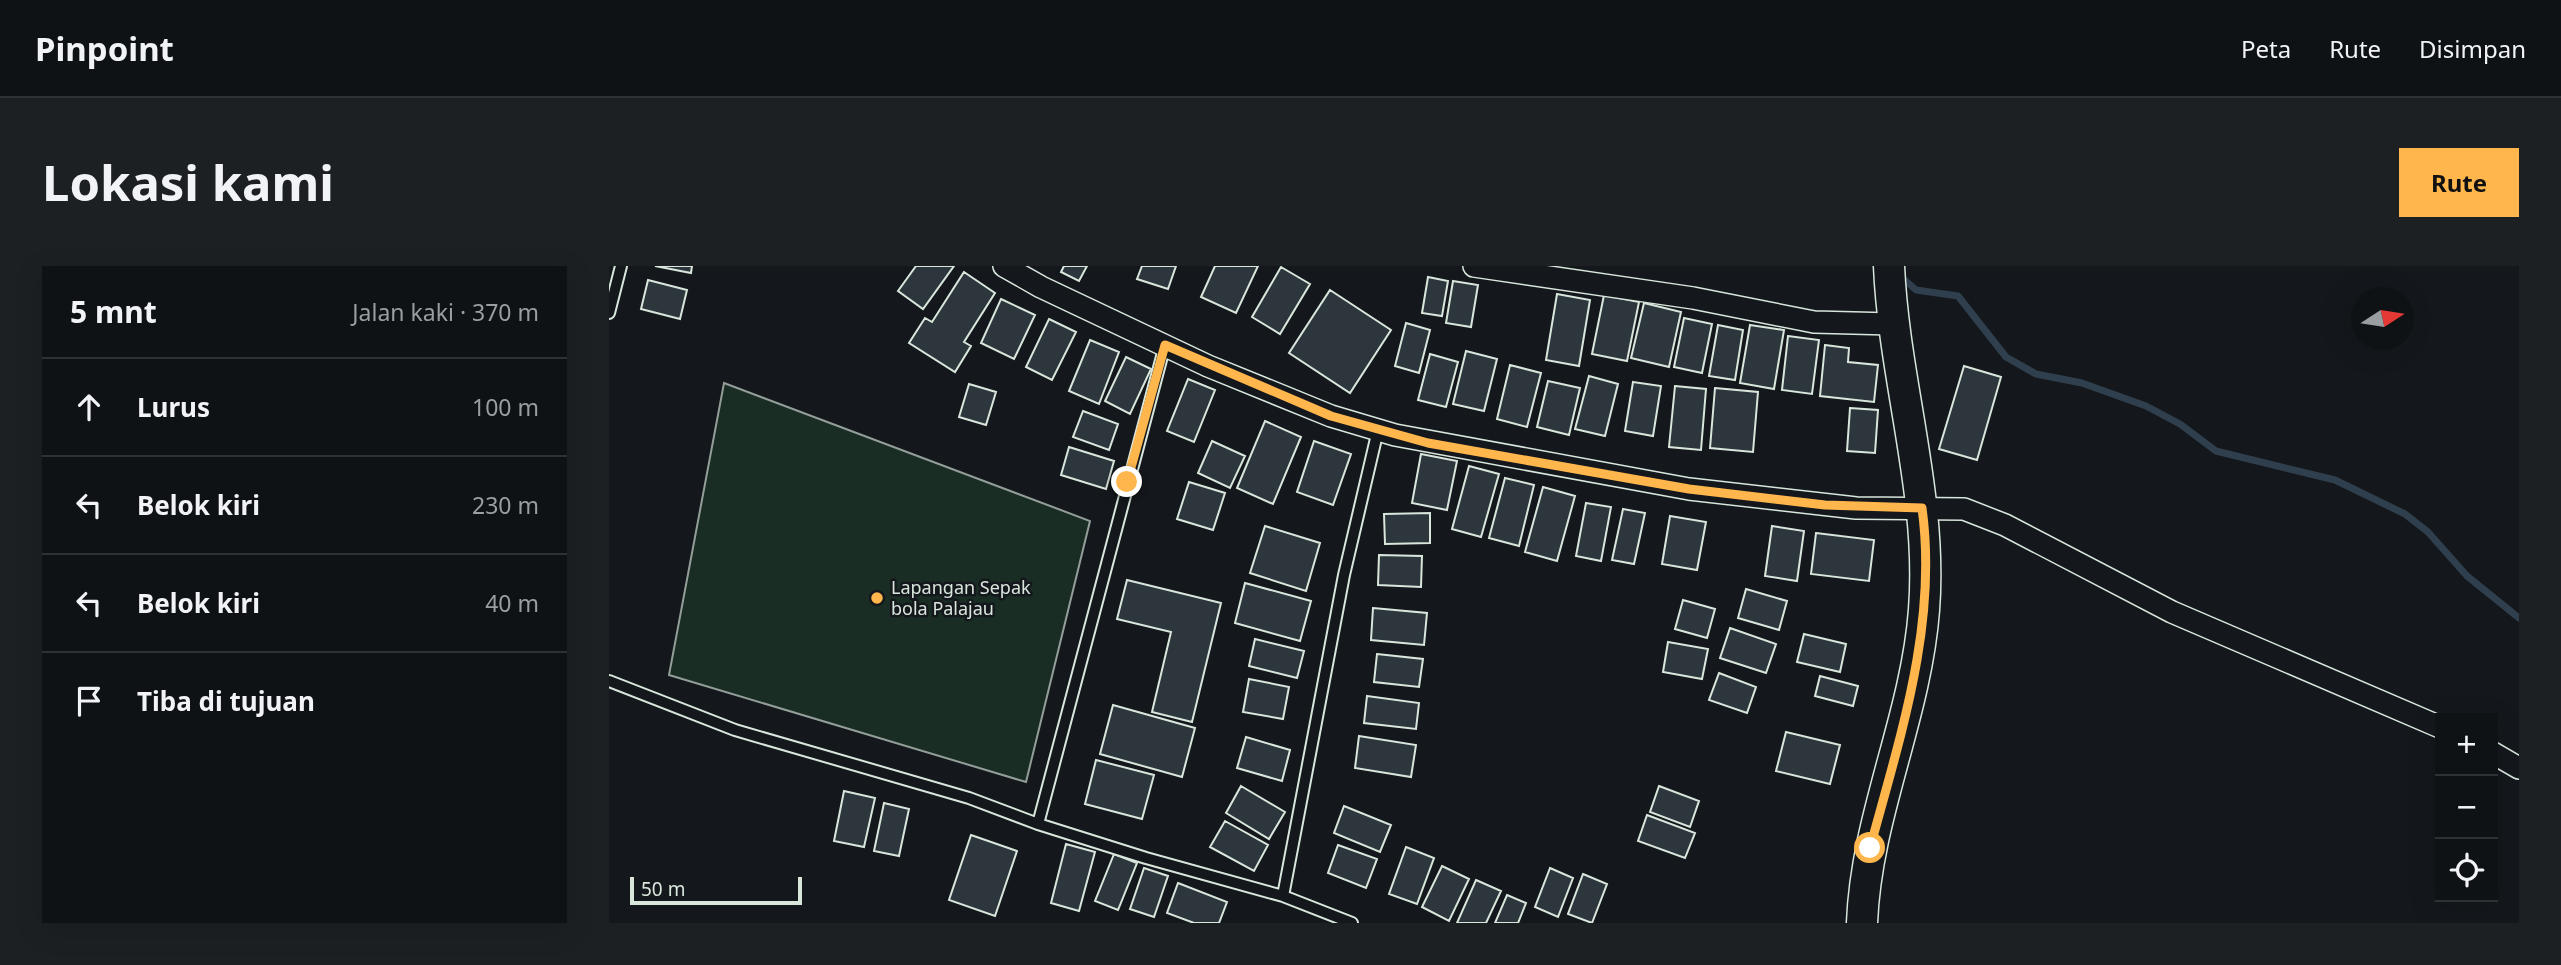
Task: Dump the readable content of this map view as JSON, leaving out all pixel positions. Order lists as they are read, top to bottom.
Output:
{
  "places": ["Lapangan Sepak bola Palajau"],
  "scale_bar": "50 m",
  "north": "right",
  "page": {
    "header": "Pinpoint",
    "nav": ["Peta", "Rute", "Disimpan"],
    "buttons": "Rute",
    "title": "Lokasi kami",
    "heading": ["5 mnt", "Jalan kaki · 370 m"],
    "list": [
      ["Lurus", "100 m"],
      ["Belok kiri", "230 m"],
      ["Belok kiri", "40 m"],
      "Tiba di tujuan"
    ],
    "map_buttons": ["+", "−"],
    "scale": "50 m"
  }
}
